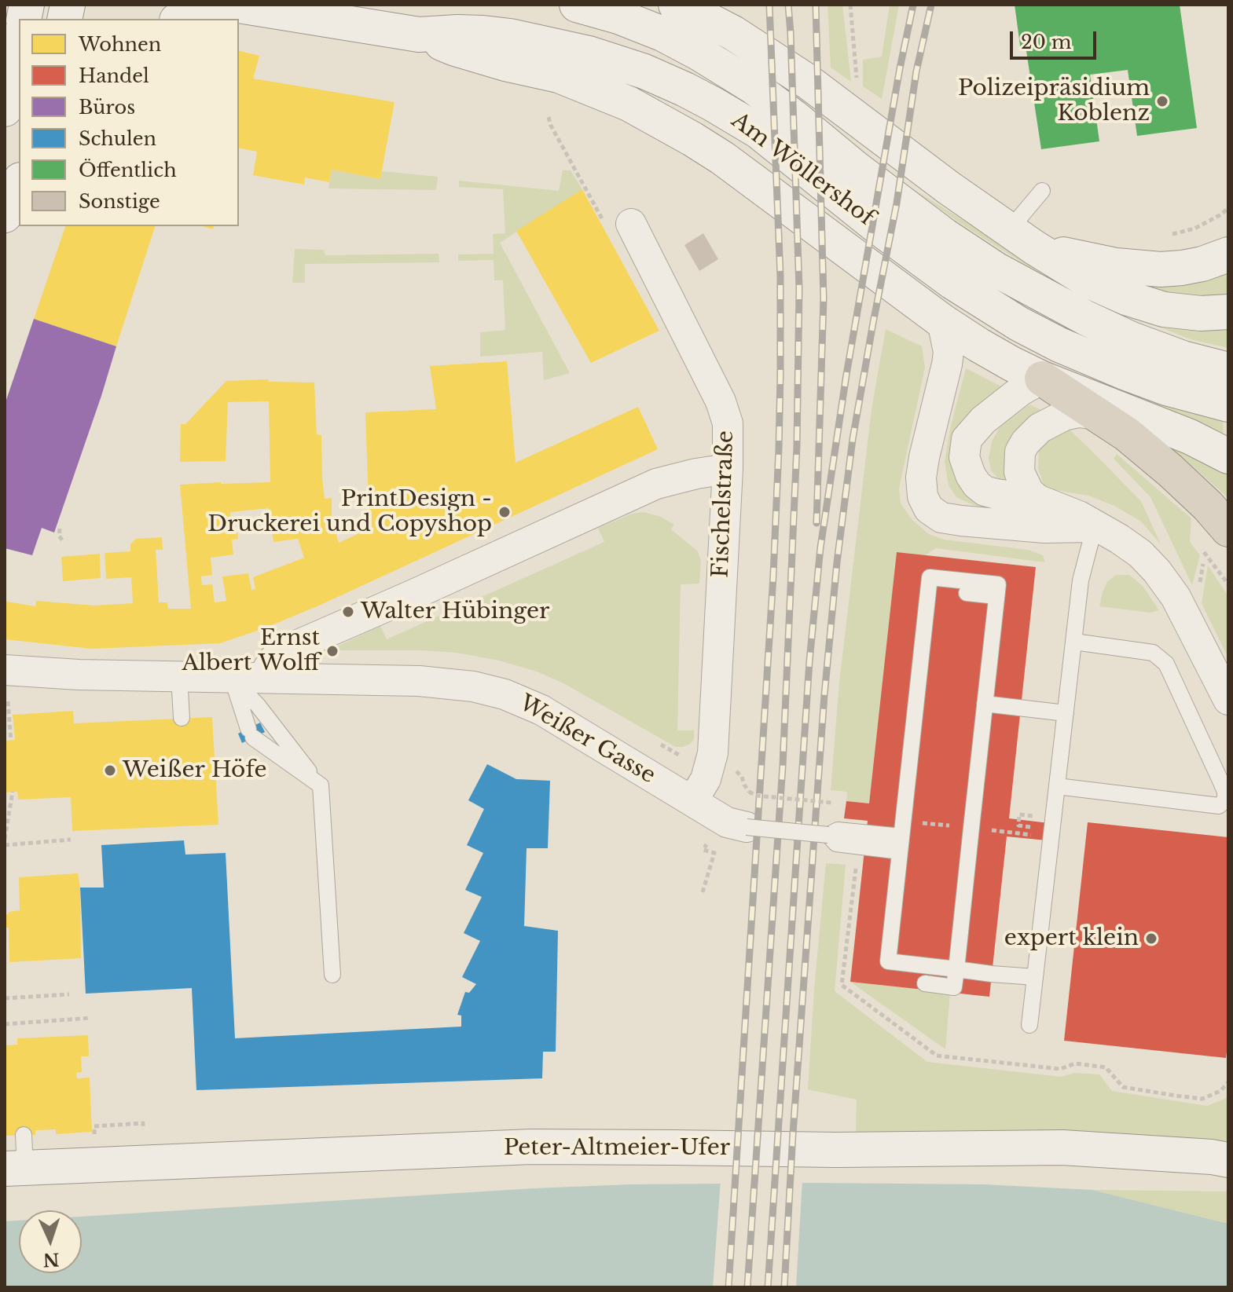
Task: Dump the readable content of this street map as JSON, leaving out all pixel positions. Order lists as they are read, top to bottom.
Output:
{
  "streets": {
    "street": [
      "Am Wöllershof",
      "Fischelstraße",
      "Weißer Gasse",
      "Peter-Altmeier-Ufer"
    ]
  },
  "crossings": [
    ["Fischelstraße", "Weißer Gasse"]
  ],
  "places": [
    "Polizeipräsidium Koblenz",
    "PrintDesign - Druckerei und Copyshop",
    "Walter Hübinger",
    "Ernst Albert Wolff",
    "Weißer Höfe",
    "expert klein"
  ],
  "legend": [
    "Wohnen",
    "Handel",
    "Büros",
    "Schulen",
    "Öffentlich",
    "Sonstige"
  ],
  "scale_bar": "20 m",
  "north": "bottom"
}
